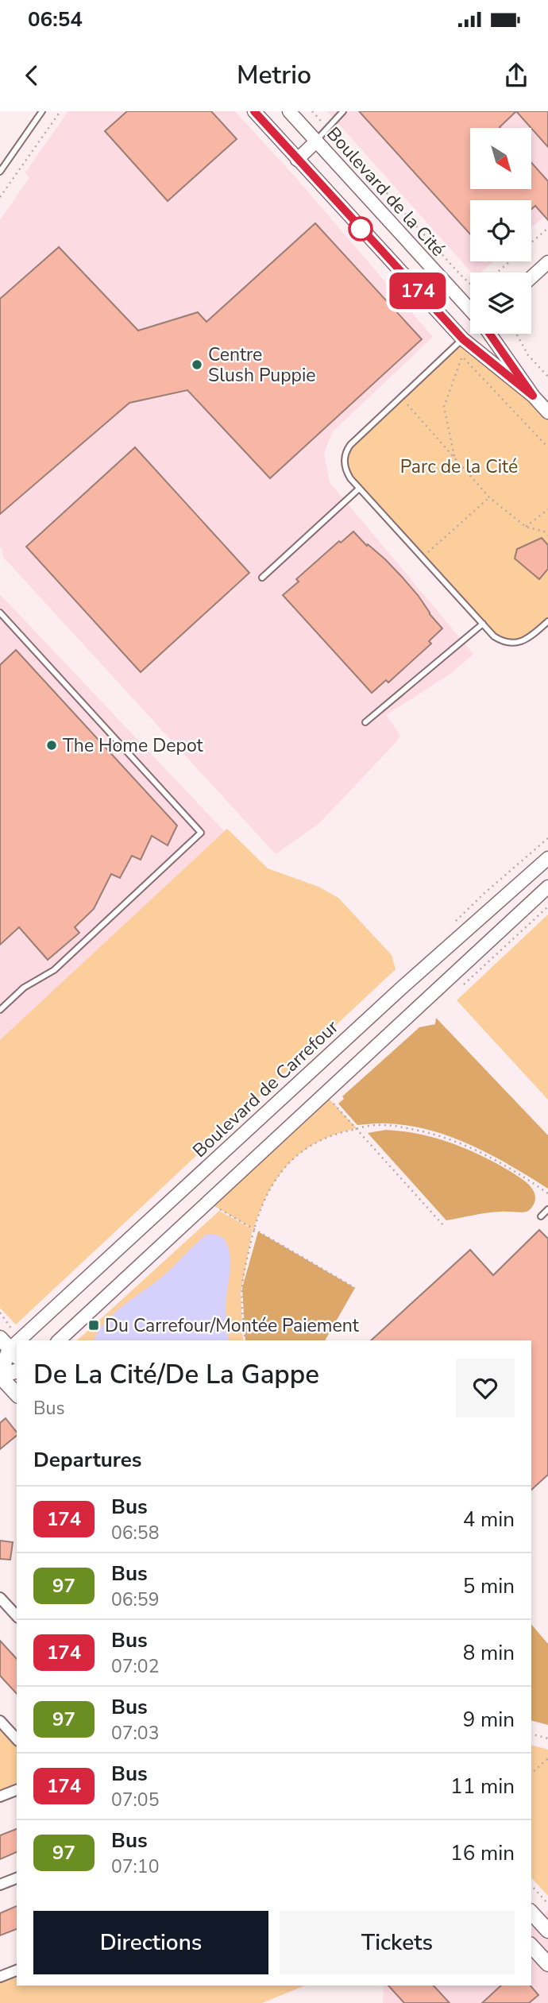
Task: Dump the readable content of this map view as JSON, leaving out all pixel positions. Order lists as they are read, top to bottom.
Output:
{
  "streets": {
    "street": ["Boulevard de la Cité", "Boulevard de Carrefour"]
  },
  "parks": ["Parc de la Cité"],
  "places": {
    "other": ["Centre Slush Puppie", "The Home Depot"],
    "transit": ["Du Carrefour/Montée Paiement"]
  },
  "lines": ["bus line 174"],
  "north": "bottom right",
  "page": {
    "status": "06:54",
    "header": "Metrio",
    "on_map": "174",
    "heading": [
      ["De La Cité/De La Gappe", "Bus"],
      "Departures"
    ],
    "list": [
      {
        "mark": "174",
        "name": "Bus",
        "note": "06:58",
        "value": "4 min"
      },
      {
        "mark": "97",
        "name": "Bus",
        "note": "06:59",
        "value": "5 min"
      },
      {
        "mark": "174",
        "name": "Bus",
        "note": "07:02",
        "value": "8 min"
      },
      {
        "mark": "97",
        "name": "Bus",
        "note": "07:03",
        "value": "9 min"
      },
      {
        "mark": "174",
        "name": "Bus",
        "note": "07:05",
        "value": "11 min"
      },
      {
        "mark": "97",
        "name": "Bus",
        "note": "07:10",
        "value": "16 min"
      }
    ],
    "buttons": ["Directions", "Tickets"]
  }
}
